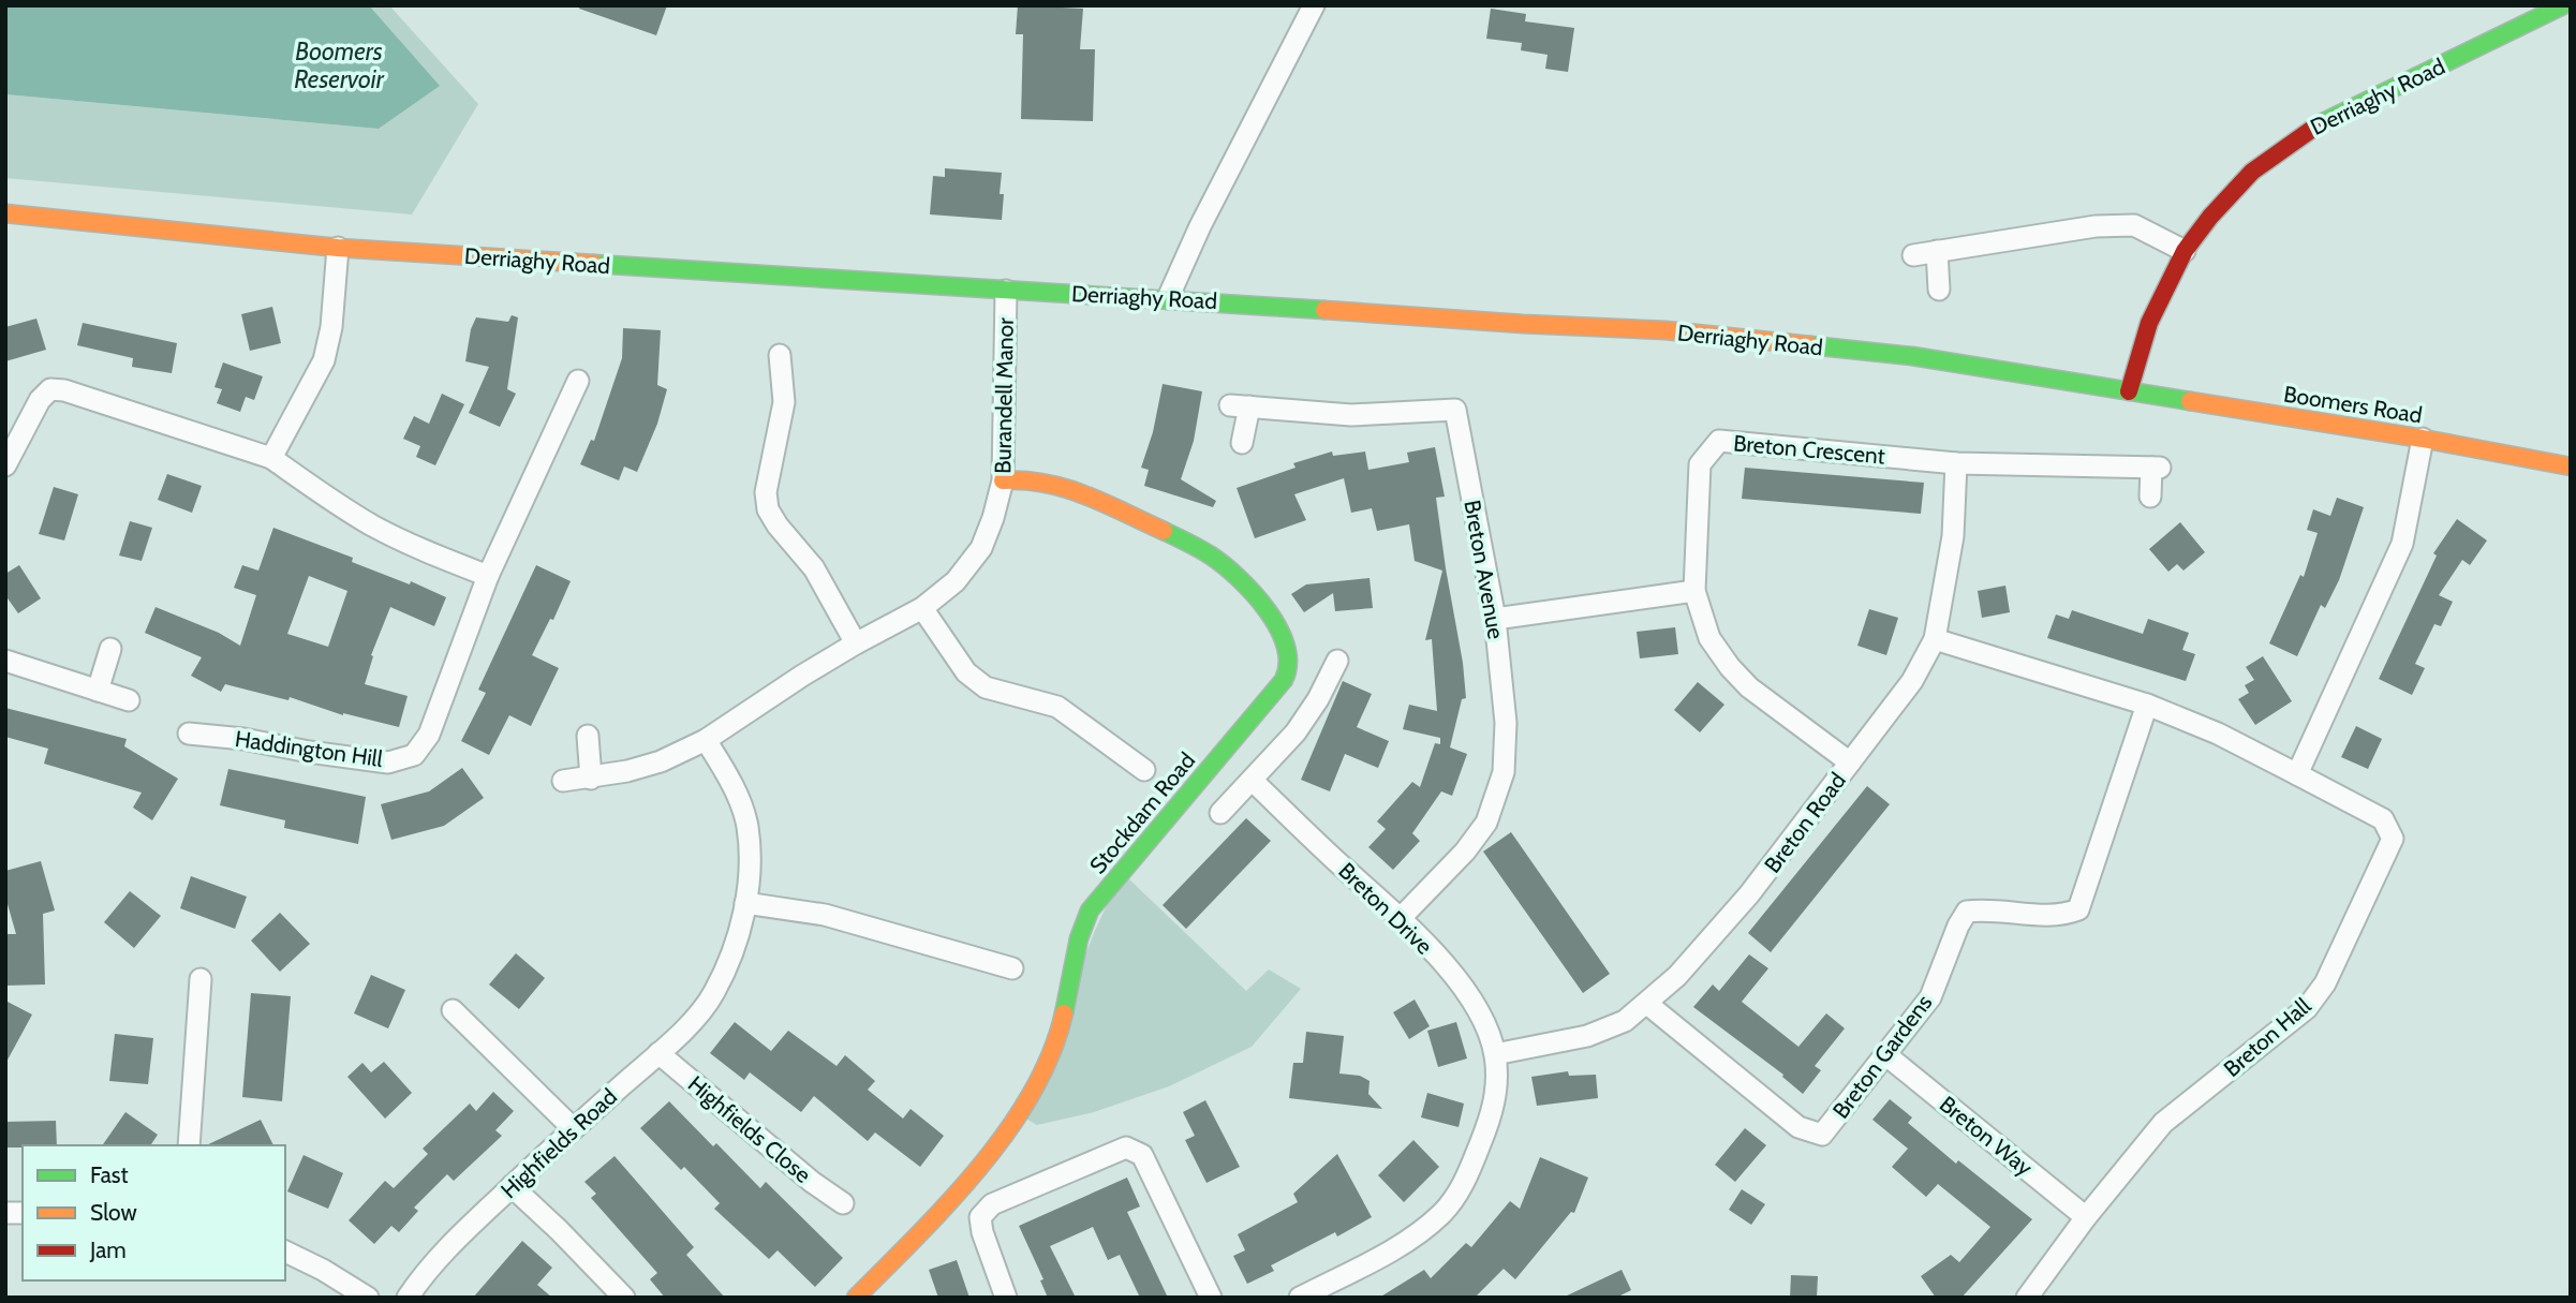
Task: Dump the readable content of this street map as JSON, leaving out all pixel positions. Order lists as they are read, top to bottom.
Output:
{
  "streets": {
    "main road": ["Derriaghy Road", "Boomers Road", "Stockdam Road"],
    "street": [
      "Burandell Manor",
      "Breton Crescent",
      "Breton Avenue",
      "Haddington Hill",
      "Breton Road",
      "Breton Drive",
      "Breton Hall",
      "Breton Gardens",
      "Highfields Close",
      "Breton Way",
      "Highfields Road"
    ]
  },
  "crossings": [
    ["Derriaghy Road", "Burandell Manor"],
    ["Derriaghy Road", "Boomers Road"],
    ["Burandell Manor", "Stockdam Road"],
    ["Breton Crescent", "Breton Road"],
    ["Breton Avenue", "Breton Drive"],
    ["Breton Road", "Breton Drive"],
    ["Breton Road", "Breton Hall"],
    ["Breton Road", "Breton Gardens"],
    ["Breton Hall", "Breton Gardens"],
    ["Breton Hall", "Breton Way"],
    ["Breton Gardens", "Breton Way"],
    ["Highfields Close", "Highfields Road"]
  ],
  "water": ["Boomers Reservoir"],
  "legend": ["Fast", "Slow", "Jam"]
}
